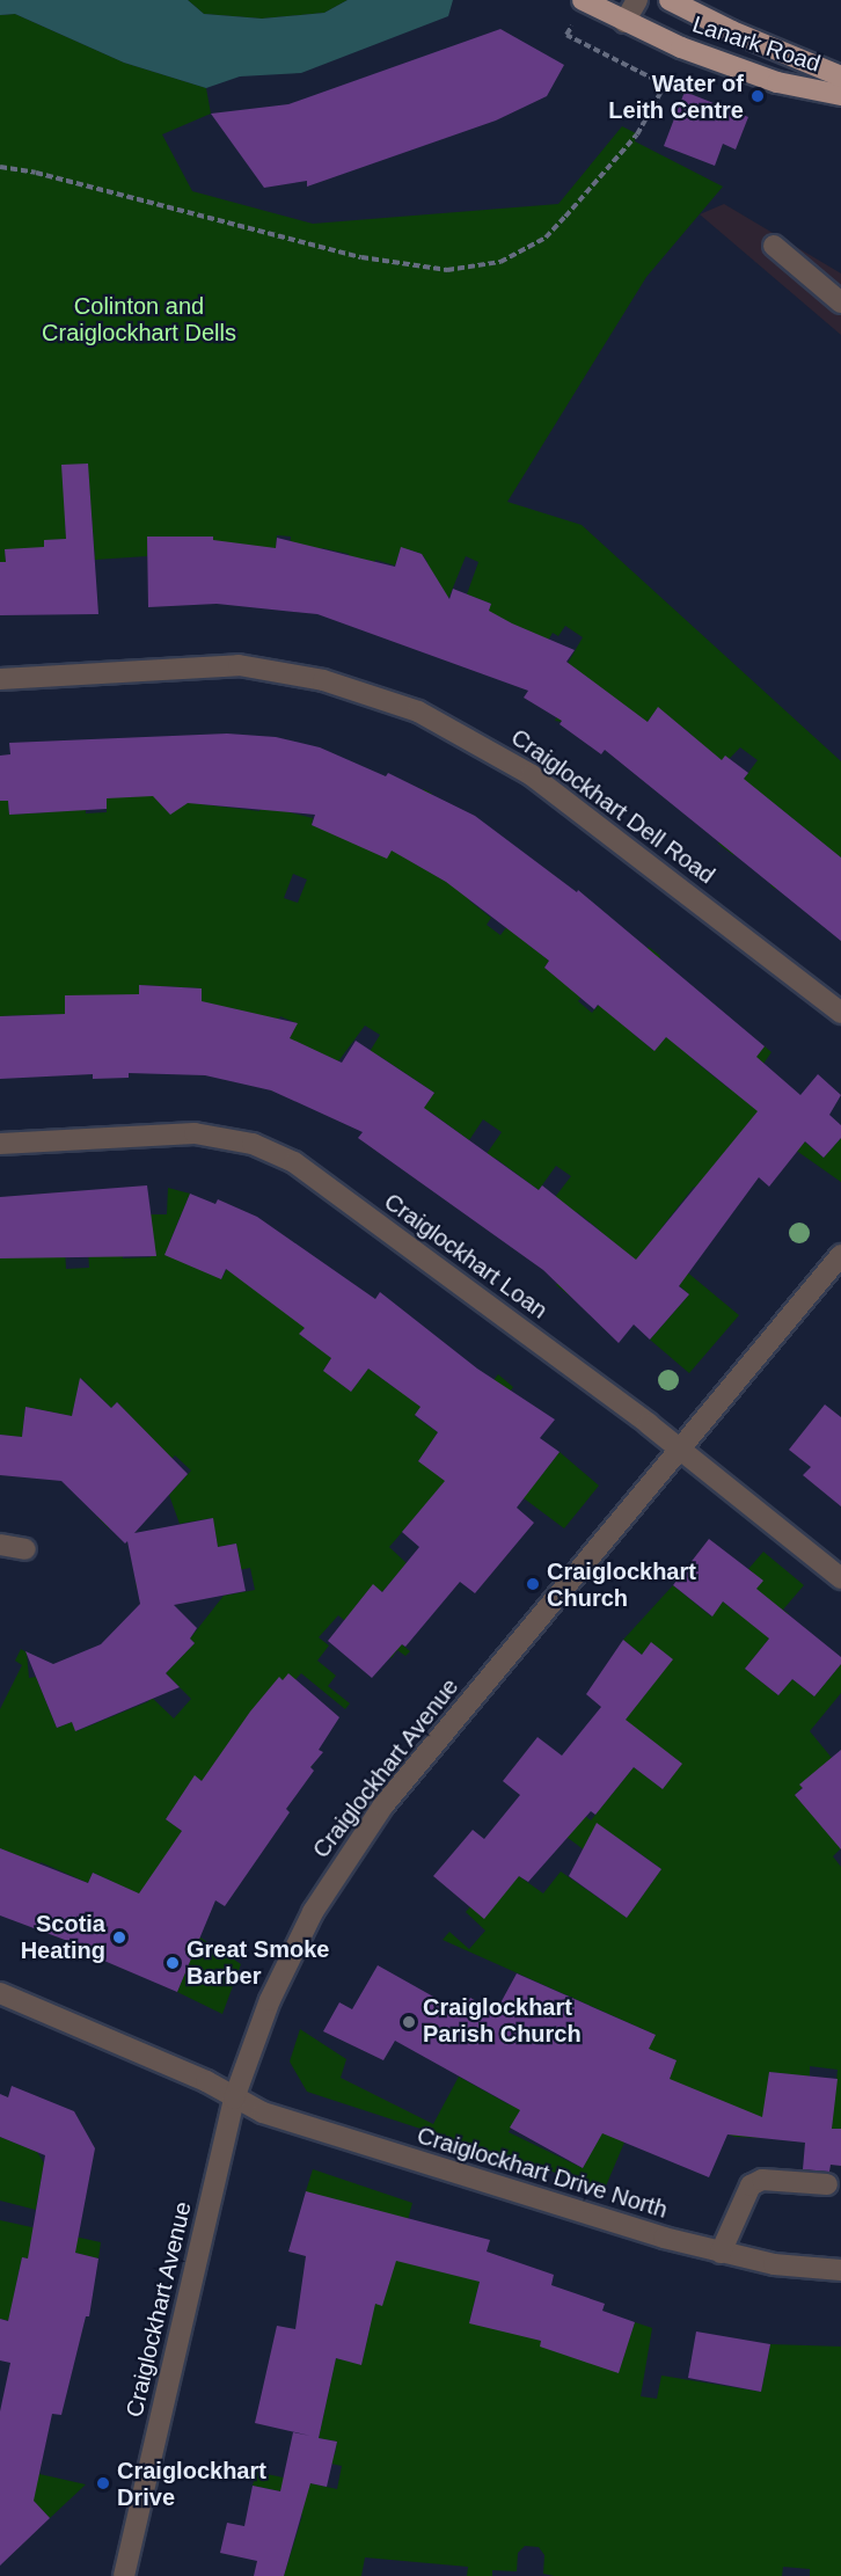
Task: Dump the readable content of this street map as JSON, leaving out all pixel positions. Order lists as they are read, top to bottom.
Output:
{
  "streets": {
    "main road": ["Lanark Road"],
    "street": [
      "Craiglockhart Dell Road",
      "Craiglockhart Loan",
      "Craiglockhart Avenue",
      "Craiglockhart Drive North"
    ]
  },
  "crossings": [
    ["Craiglockhart Loan", "Craiglockhart Avenue"],
    ["Craiglockhart Avenue", "Craiglockhart Drive North"]
  ],
  "parks": ["Colinton and Craiglockhart Dells"],
  "places": [
    "Water of Leith Centre",
    "Craiglockhart Church",
    "Scotia Heating",
    "Great Smoke Barber",
    "Craiglockhart Parish Church",
    "Craiglockhart Drive"
  ]
}
